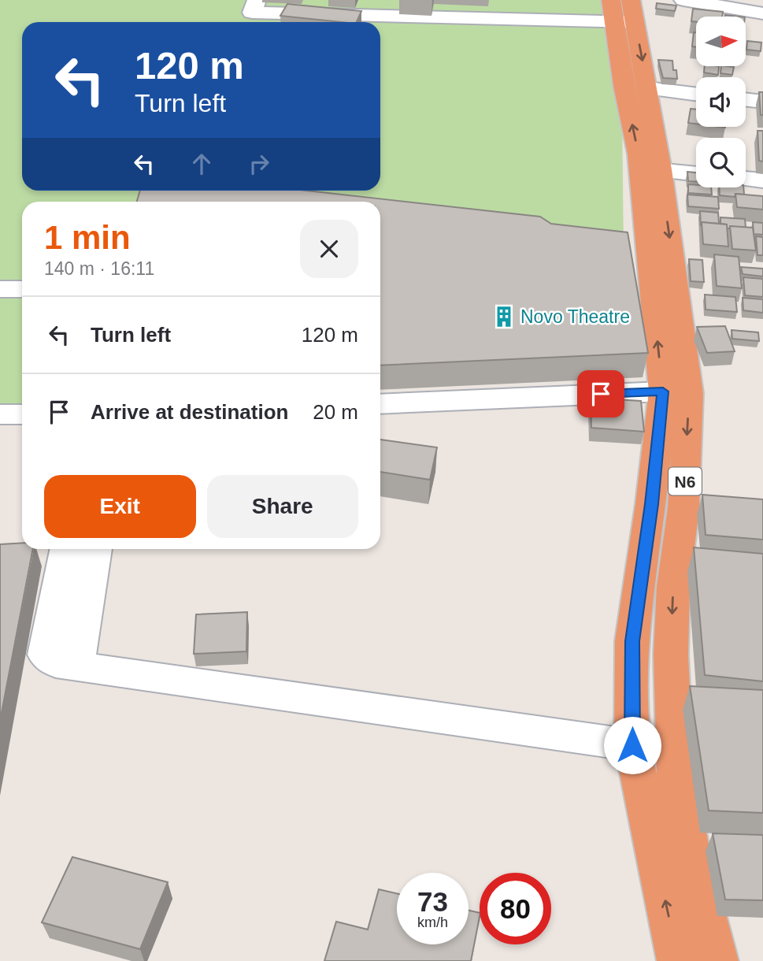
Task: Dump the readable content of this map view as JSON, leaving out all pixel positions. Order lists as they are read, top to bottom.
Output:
{
  "streets": {
    "highway": ["N6"]
  },
  "places": {
    "building": ["Novo Theatre"]
  },
  "north": "right",
  "page": {
    "turn": ["120 m", "Turn left"],
    "heading": ["1 min", "140 m · 16:11"],
    "list": [
      {
        "name": "Turn left",
        "value": "120 m"
      },
      {
        "name": "Arrive at destination",
        "value": "20 m"
      }
    ],
    "buttons": ["Exit", "Share"],
    "speed": "73 km/h",
    "limit": "80"
  }
}
